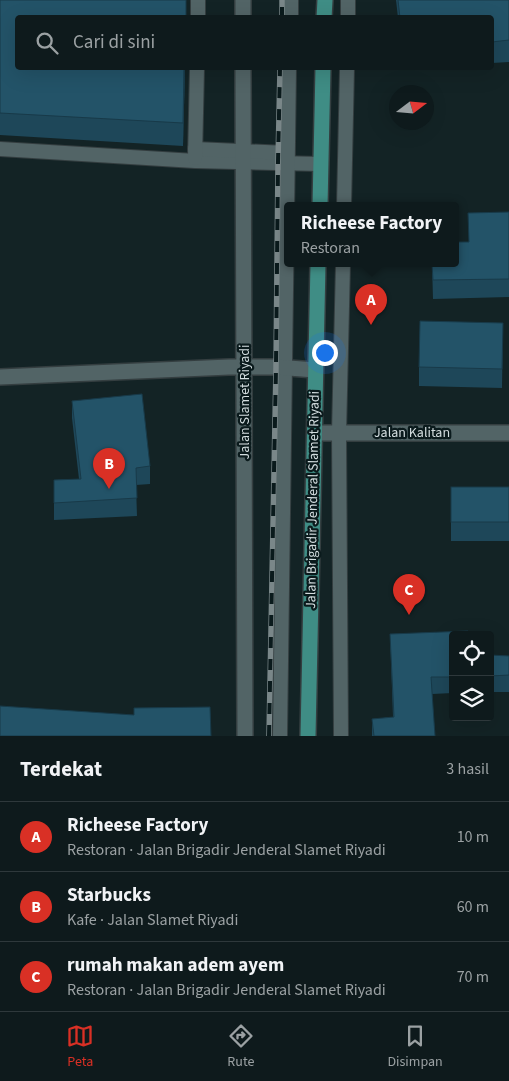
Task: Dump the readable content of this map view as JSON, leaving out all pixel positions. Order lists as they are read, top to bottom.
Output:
{
  "streets": {
    "main road": ["Jalan Brigadir Jenderal Slamet Riyadi"],
    "street": ["Jalan Slamet Riyadi", "Jalan Kalitan"]
  },
  "crossings": [
    ["Jalan Kalitan", "Jalan Brigadir Jenderal Slamet Riyadi"]
  ],
  "north": "right",
  "page": {
    "search": "Cari di sini",
    "popup": ["Richeese Factory", "Restoran"],
    "pins": ["A", "B", "C"],
    "heading": ["Terdekat", "3 hasil"],
    "list": [
      {
        "mark": "A",
        "name": "Richeese Factory",
        "note": "Restoran · Jalan Brigadir Jenderal Slamet Riyadi",
        "value": "10 m"
      },
      {
        "mark": "B",
        "name": "Starbucks",
        "note": "Kafe · Jalan Slamet Riyadi",
        "value": "60 m"
      },
      {
        "mark": "C",
        "name": "rumah makan adem ayem",
        "note": "Restoran · Jalan Brigadir Jenderal Slamet Riyadi",
        "value": "70 m"
      }
    ],
    "nav": ["Peta", "Rute", "Disimpan"]
  }
}
